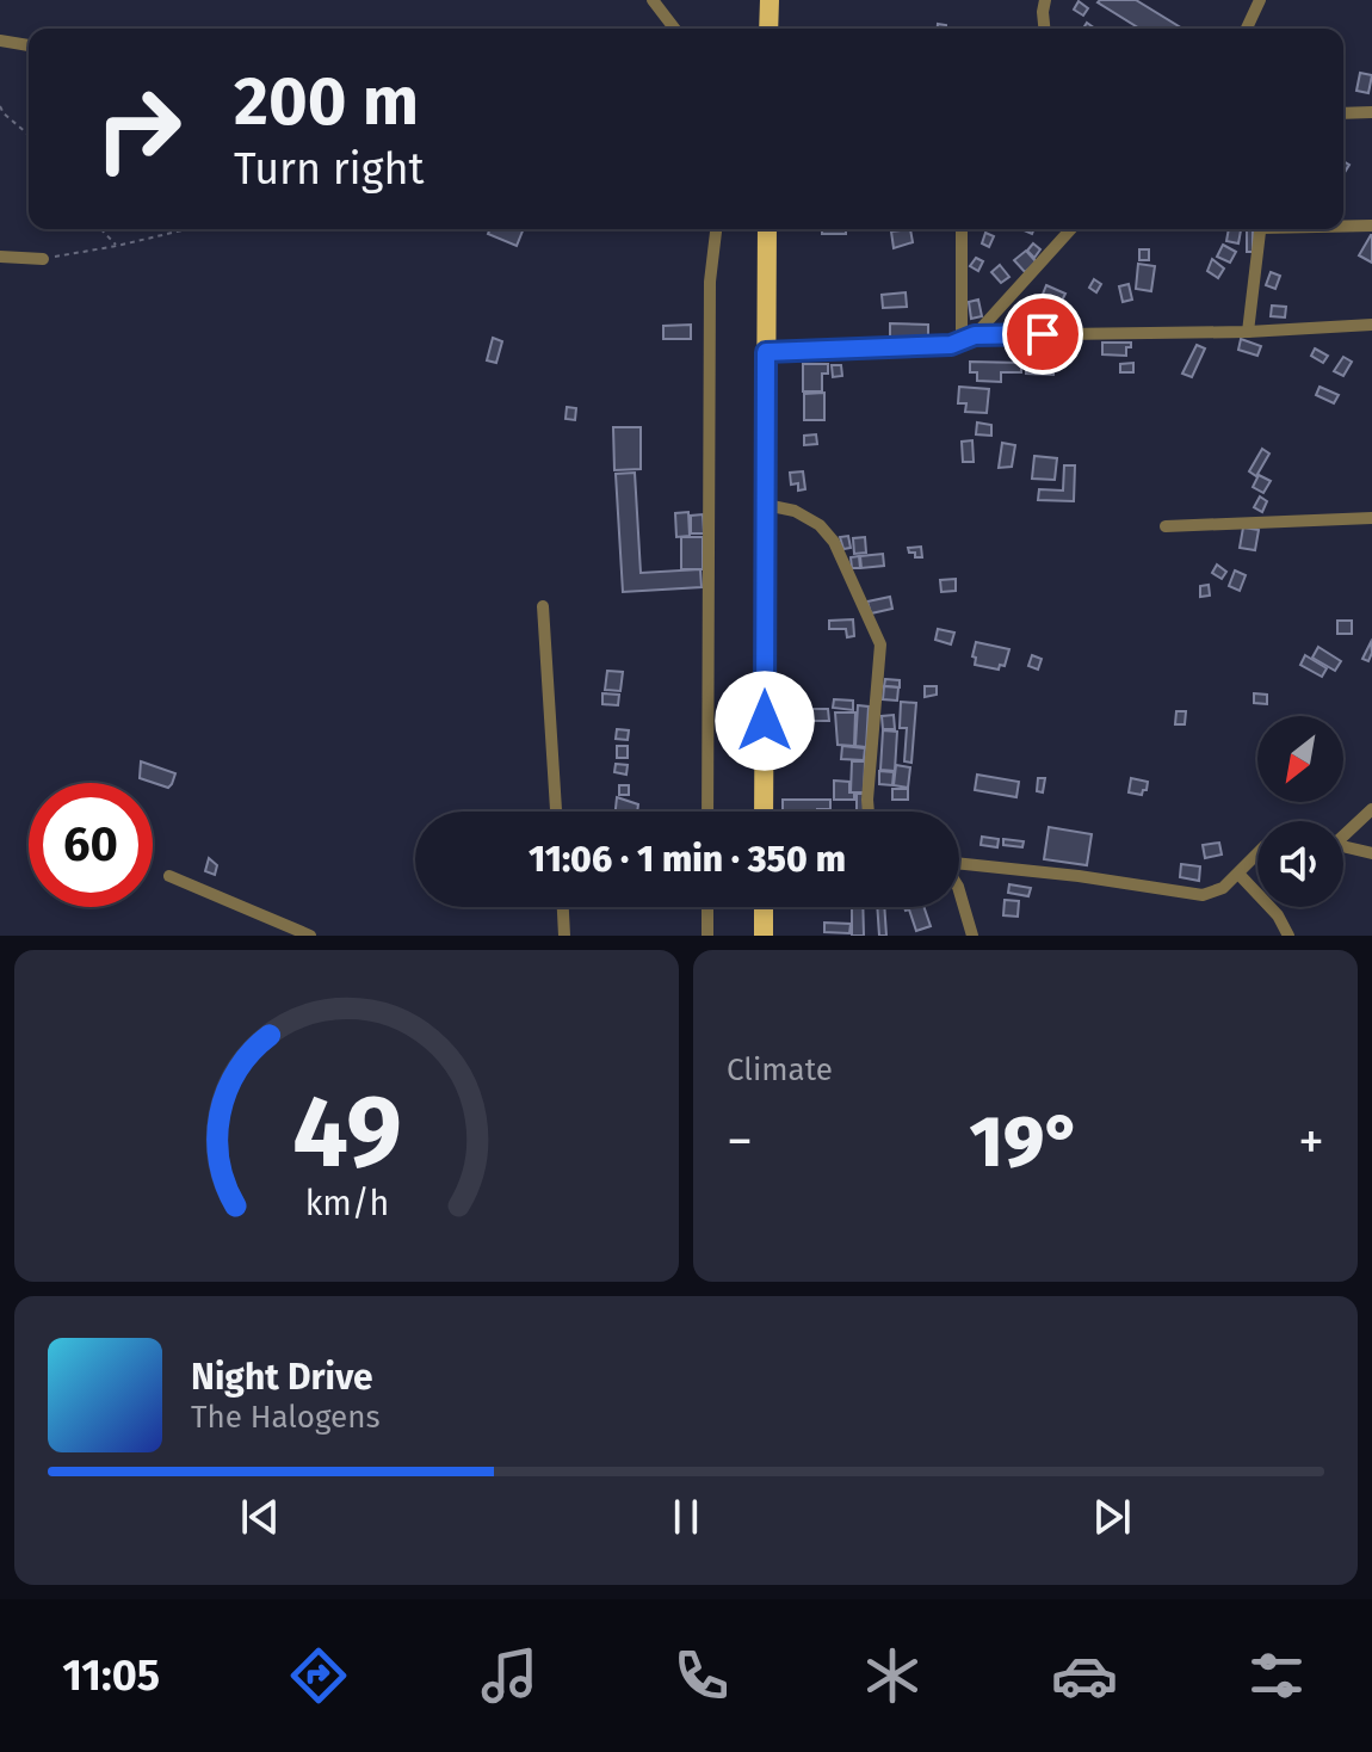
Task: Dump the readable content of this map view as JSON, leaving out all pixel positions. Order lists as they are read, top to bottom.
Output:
{
  "north": "bottom left",
  "page": {
    "turn": ["200 m", "Turn right"],
    "limit": "60",
    "trip": "11:06 · 1 min · 350 m",
    "tile": "Climate",
    "heat": ["−", "19°", "+"],
    "song": ["Night Drive", "The Halogens"],
    "tabs": "11:05",
    "gauge": ["49", "km/h"]
  }
}
